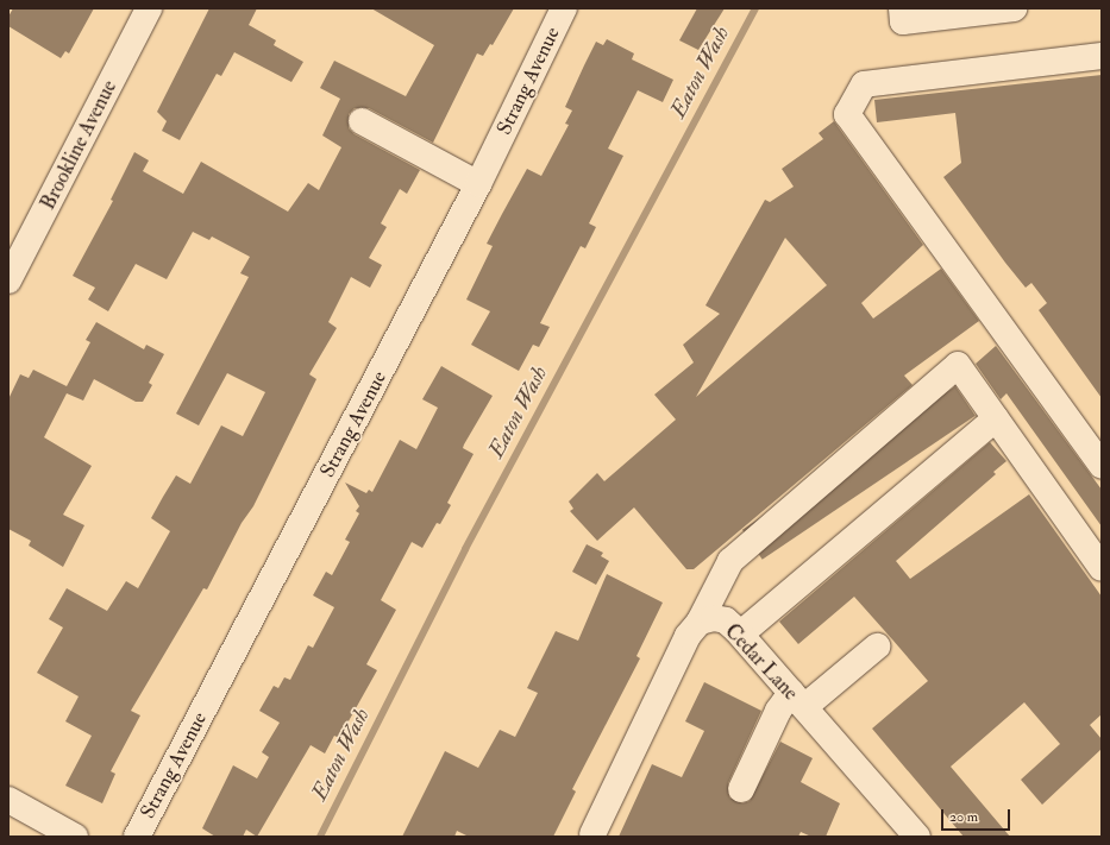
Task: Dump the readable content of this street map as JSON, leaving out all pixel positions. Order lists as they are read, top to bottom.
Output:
{
  "streets": {
    "street": ["Strang Avenue", "Brookline Avenue", "Cedar Lane"]
  },
  "water": ["Eaton Wash"],
  "scale_bar": "20 m"
}
